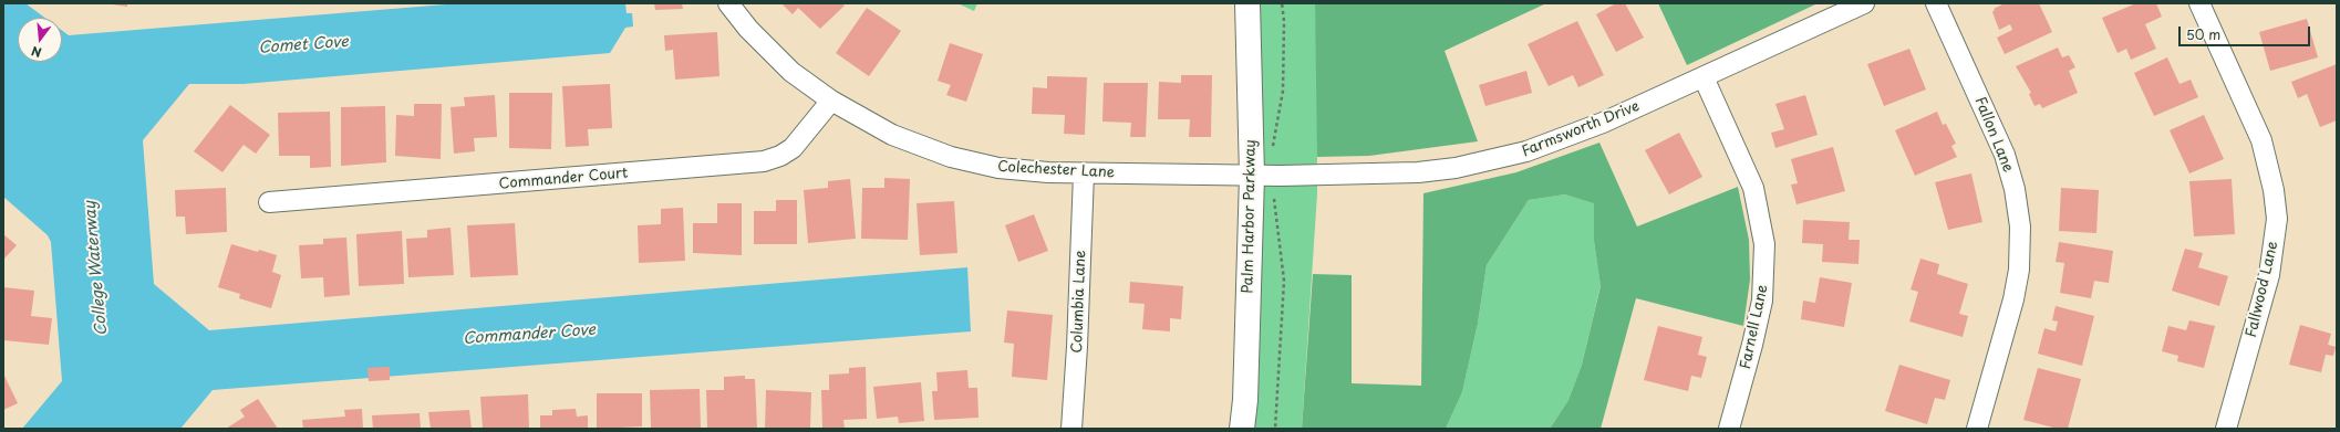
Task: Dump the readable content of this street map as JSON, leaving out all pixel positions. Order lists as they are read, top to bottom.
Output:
{
  "streets": {
    "street": [
      "Farmsworth Drive",
      "Fallon Lane",
      "Colechester Lane",
      "Commander Court",
      "Palm Harbor Parkway",
      "Fallwood Lane",
      "Columbia Lane",
      "Farnell Lane"
    ]
  },
  "crossings": [
    ["Farmsworth Drive", "Colechester Lane"],
    ["Farmsworth Drive", "Palm Harbor Parkway"],
    ["Farmsworth Drive", "Farnell Lane"],
    ["Colechester Lane", "Commander Court"],
    ["Colechester Lane", "Palm Harbor Parkway"],
    ["Colechester Lane", "Columbia Lane"]
  ],
  "water": ["Comet Cove", "College Waterway", "Commander Cove"],
  "scale_bar": "50 m",
  "north": "bottom"
}
